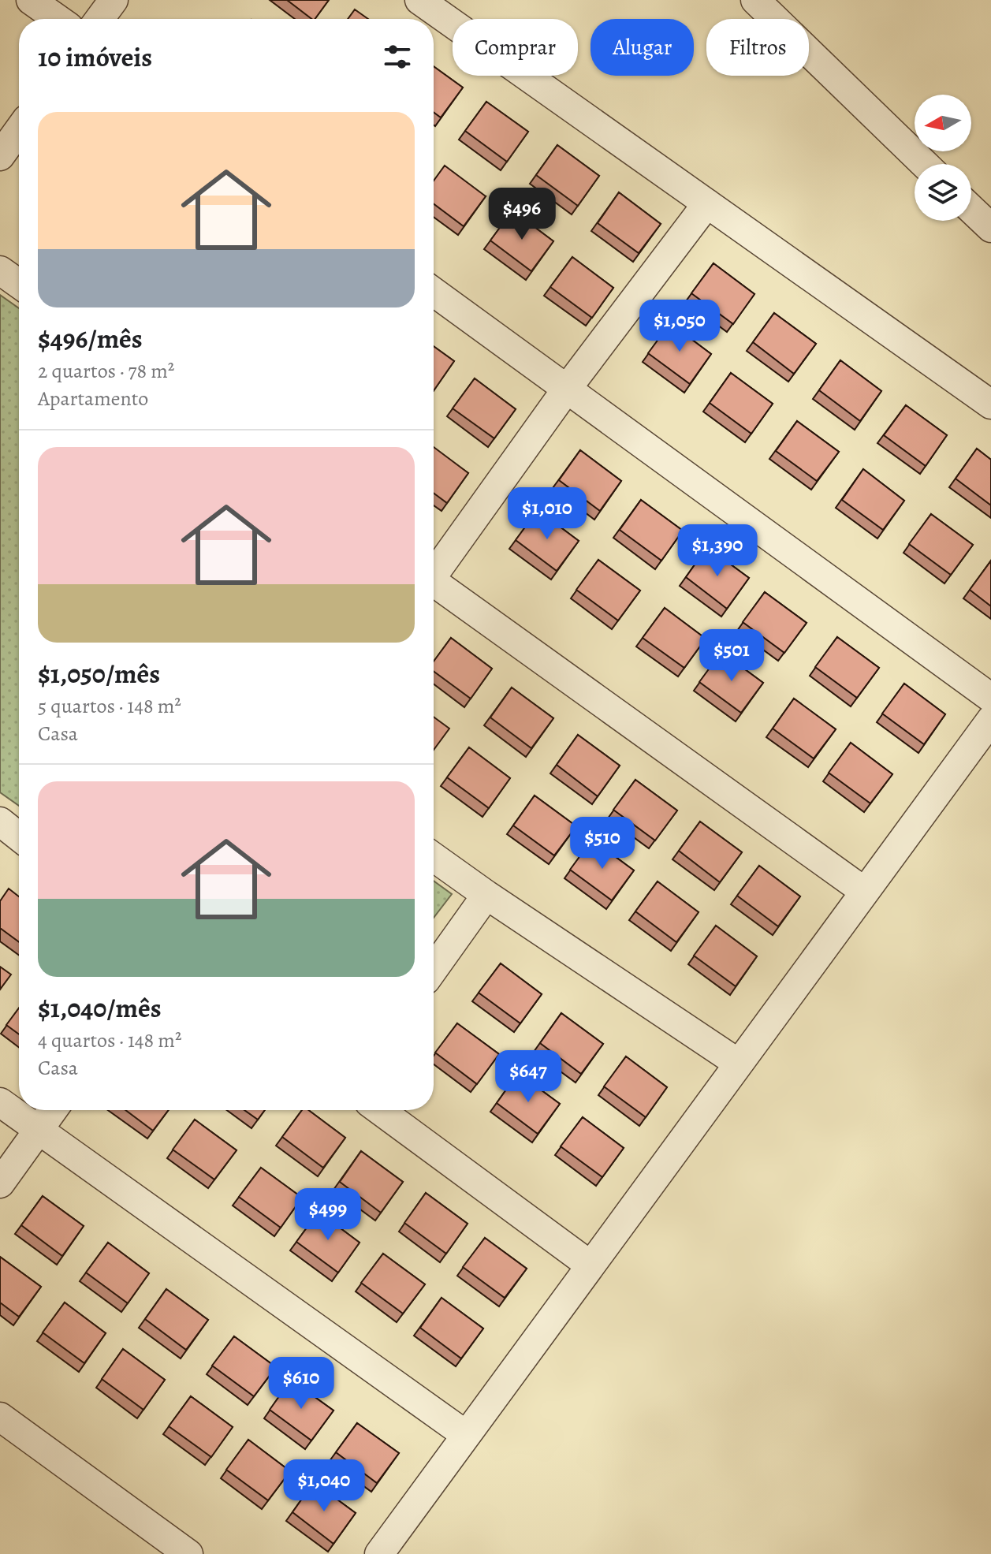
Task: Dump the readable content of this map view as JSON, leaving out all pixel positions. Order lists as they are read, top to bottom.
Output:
{
  "north": "left",
  "page": {
    "chip": ["Comprar", "Alugar", "Filtros"],
    "heading": "10 imóveis",
    "list": [
      {
        "name": "$496/mês",
        "note": "2 quartos · 78 m² · Apartamento"
      },
      {
        "name": "$1,050/mês",
        "note": "5 quartos · 148 m² · Casa"
      },
      {
        "name": "$1,040/mês",
        "note": "4 quartos · 148 m² · Casa"
      }
    ],
    "price": [
      "$496",
      "$1,050",
      "$1,010",
      "$1,390",
      "$501",
      "$510",
      "$647",
      "$499",
      "$610",
      "$1,040"
    ]
  }
}
